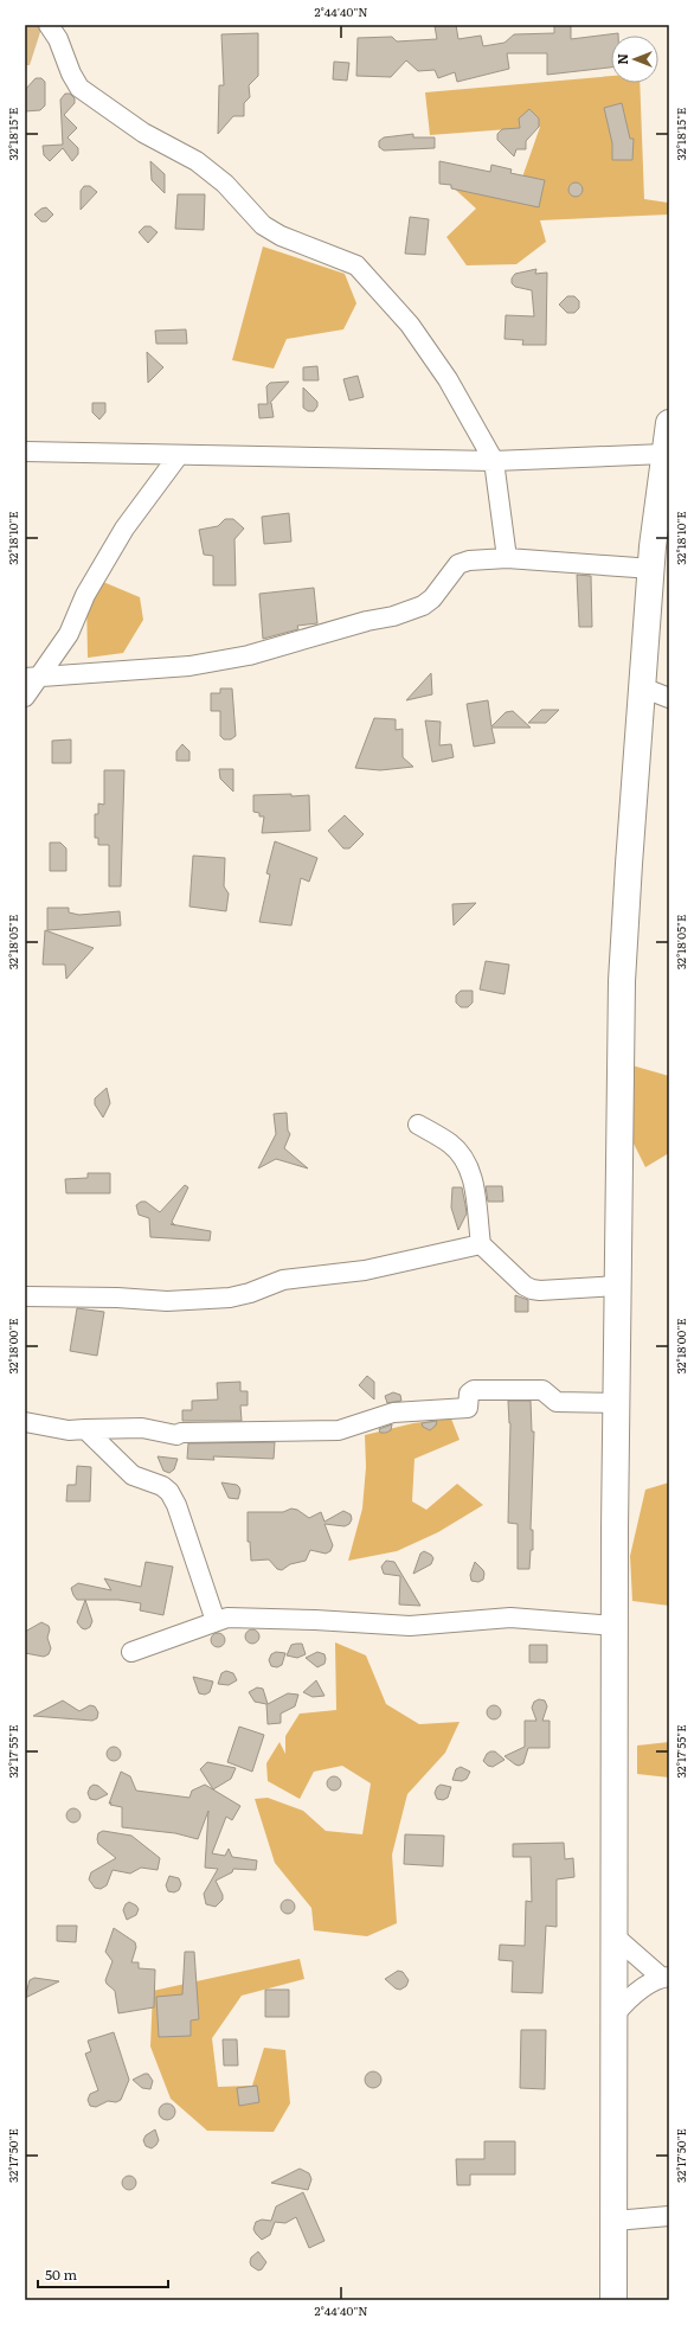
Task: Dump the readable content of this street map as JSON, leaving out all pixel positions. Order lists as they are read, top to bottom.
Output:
{
  "scale_bar": "50 m",
  "north": "left",
  "coordinates": [
    "2°44'40\"N",
    "32°18'15\"E",
    "32°18'10\"E",
    "32°18'05\"E",
    "32°18'00\"E",
    "32°17'55\"E",
    "32°17'50\"E"
  ]
}
